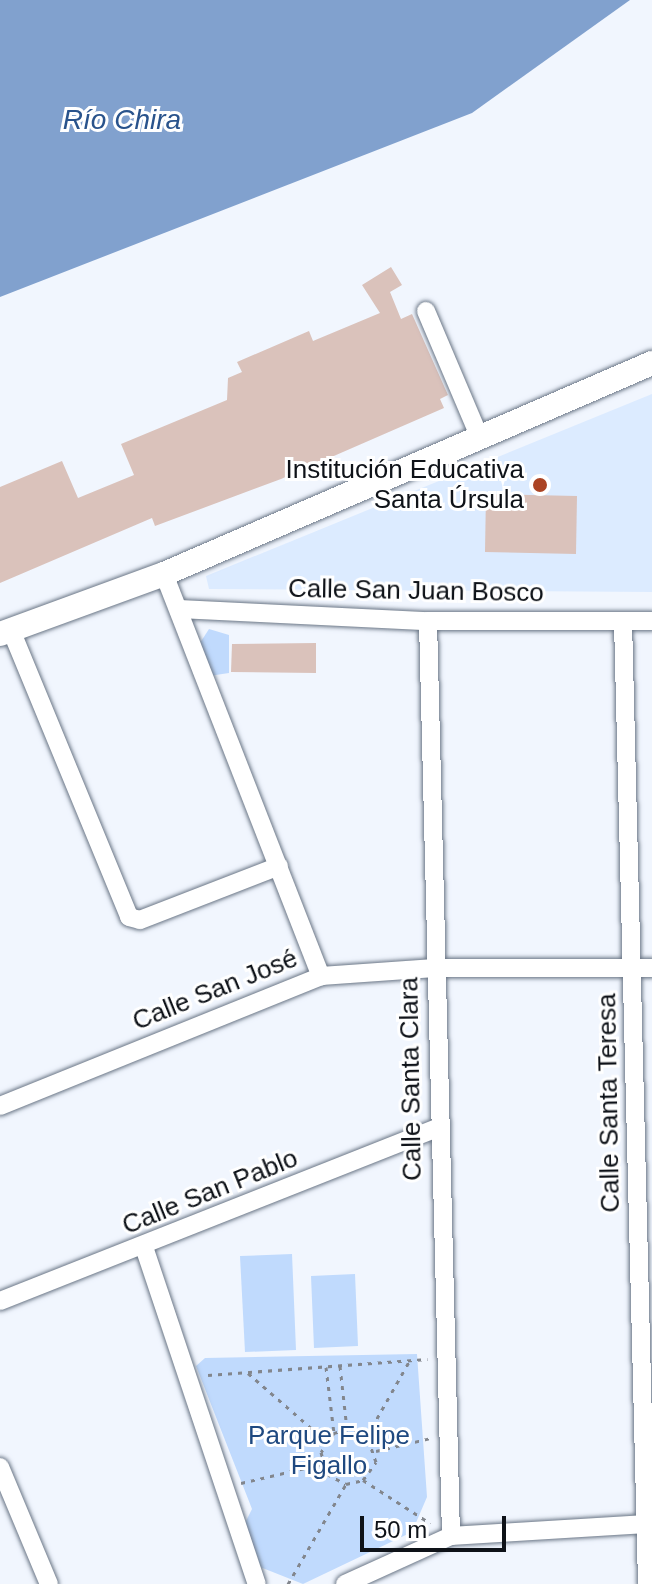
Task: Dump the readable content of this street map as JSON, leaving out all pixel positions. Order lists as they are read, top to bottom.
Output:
{
  "streets": {
    "street": [
      "Calle San Juan Bosco",
      "Calle San José",
      "Calle Santa Clara",
      "Calle Santa Teresa",
      "Calle San Pablo"
    ]
  },
  "crossings": [
    ["Calle San Juan Bosco", "Calle Santa Clara"],
    ["Calle San Juan Bosco", "Calle Santa Teresa"],
    ["Calle San José", "Calle Santa Clara"],
    ["Calle San José", "Calle Santa Teresa"],
    ["Calle Santa Clara", "Calle San Pablo"]
  ],
  "water": ["Río Chira"],
  "parks": ["Parque Felipe Figallo"],
  "places": ["Institución Educativa Santa Úrsula"],
  "scale_bar": "50 m"
}
